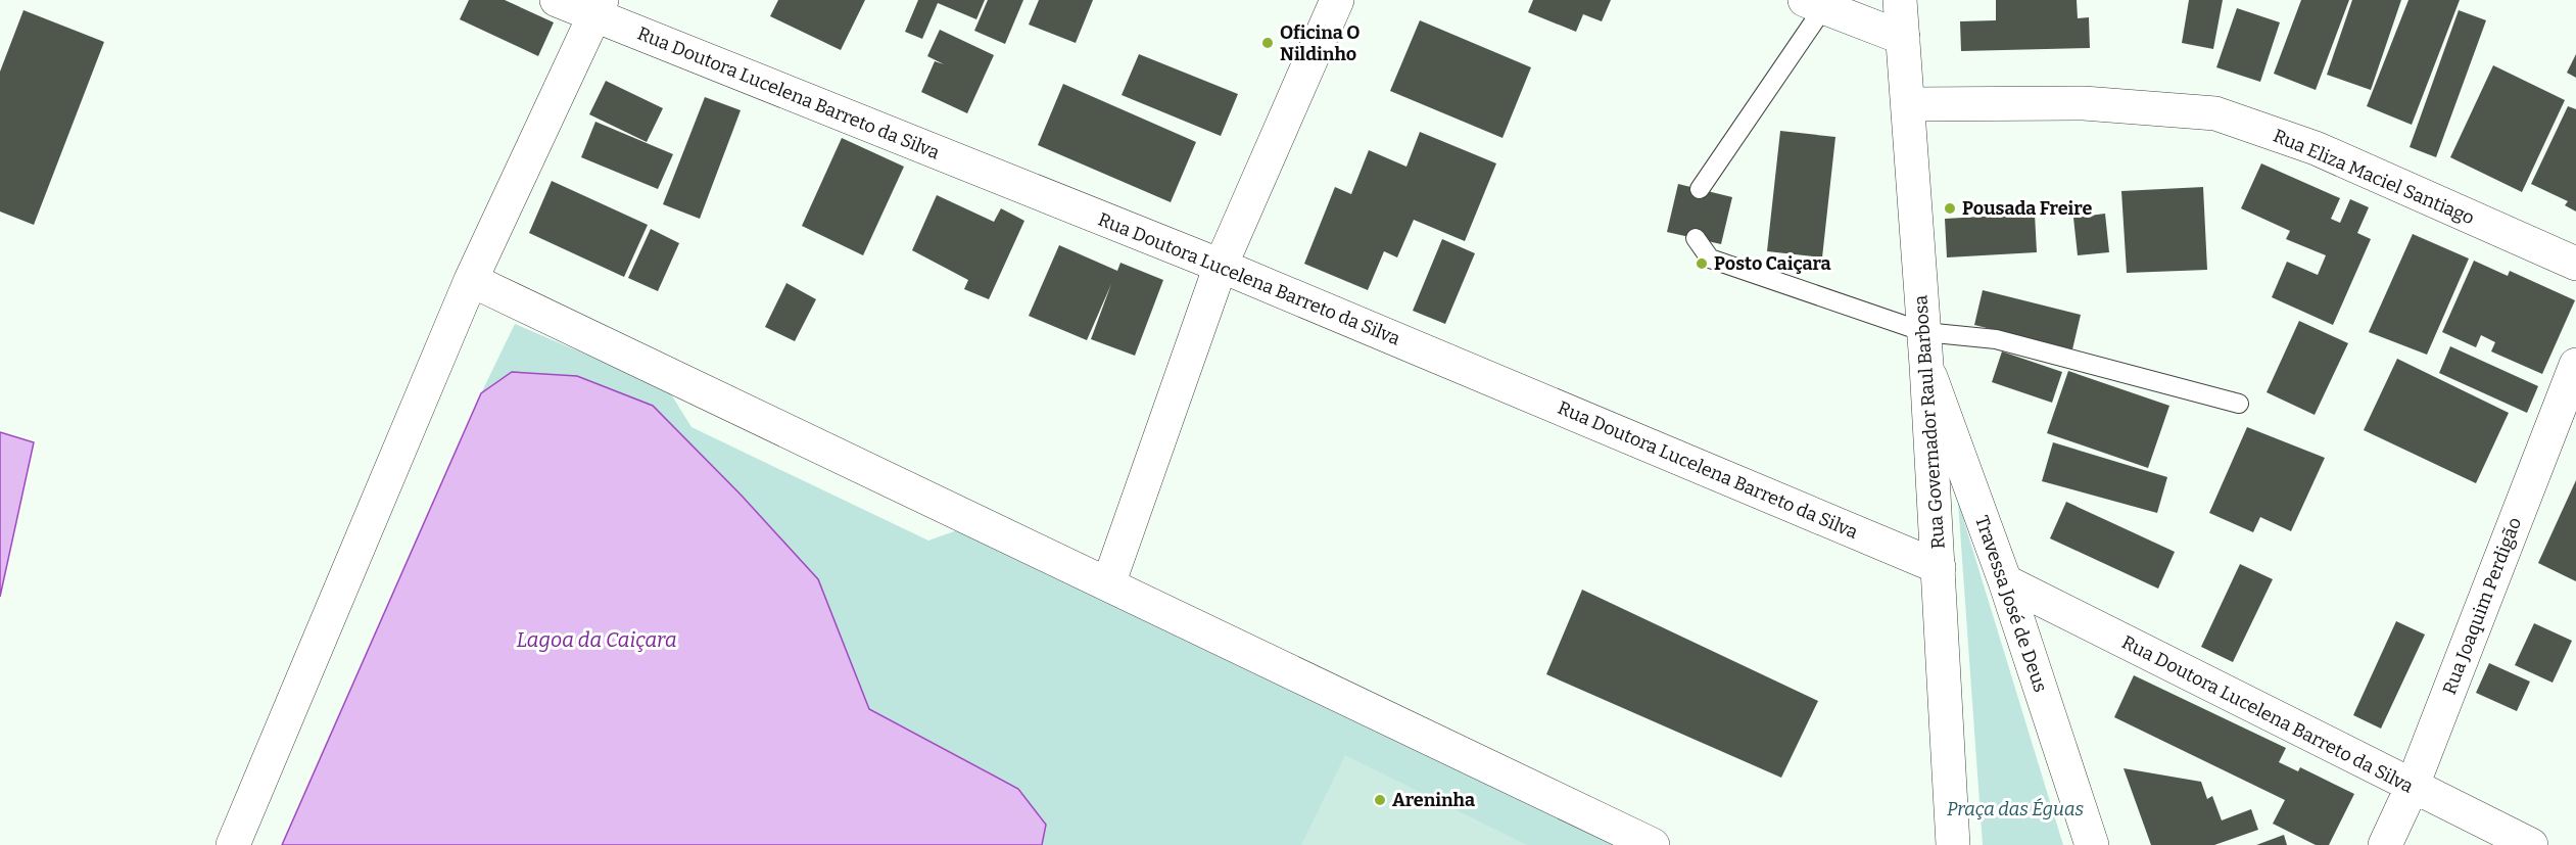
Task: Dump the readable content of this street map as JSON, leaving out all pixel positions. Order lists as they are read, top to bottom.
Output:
{
  "streets": {
    "street": [
      "Rua Doutora Lucelena Barreto da Silva",
      "Rua Eliza Maciel Santiago",
      "Rua Governador Raul Barbosa",
      "Travessa José de Deus",
      "Rua Joaquim Perdigão"
    ]
  },
  "crossings": [
    ["Rua Doutora Lucelena Barreto da Silva", "Rua Governador Raul Barbosa"],
    ["Rua Doutora Lucelena Barreto da Silva", "Travessa José de Deus"],
    ["Rua Doutora Lucelena Barreto da Silva", "Rua Joaquim Perdigão"],
    ["Rua Eliza Maciel Santiago", "Rua Governador Raul Barbosa"],
    ["Rua Governador Raul Barbosa", "Travessa José de Deus"]
  ],
  "water": ["Lagoa da Caiçara"],
  "parks": ["Praça das Éguas"],
  "places": [
    "Oficina O Nildinho",
    "Pousada Freire",
    "Posto Caiçara",
    "Areninha"
  ]
}
